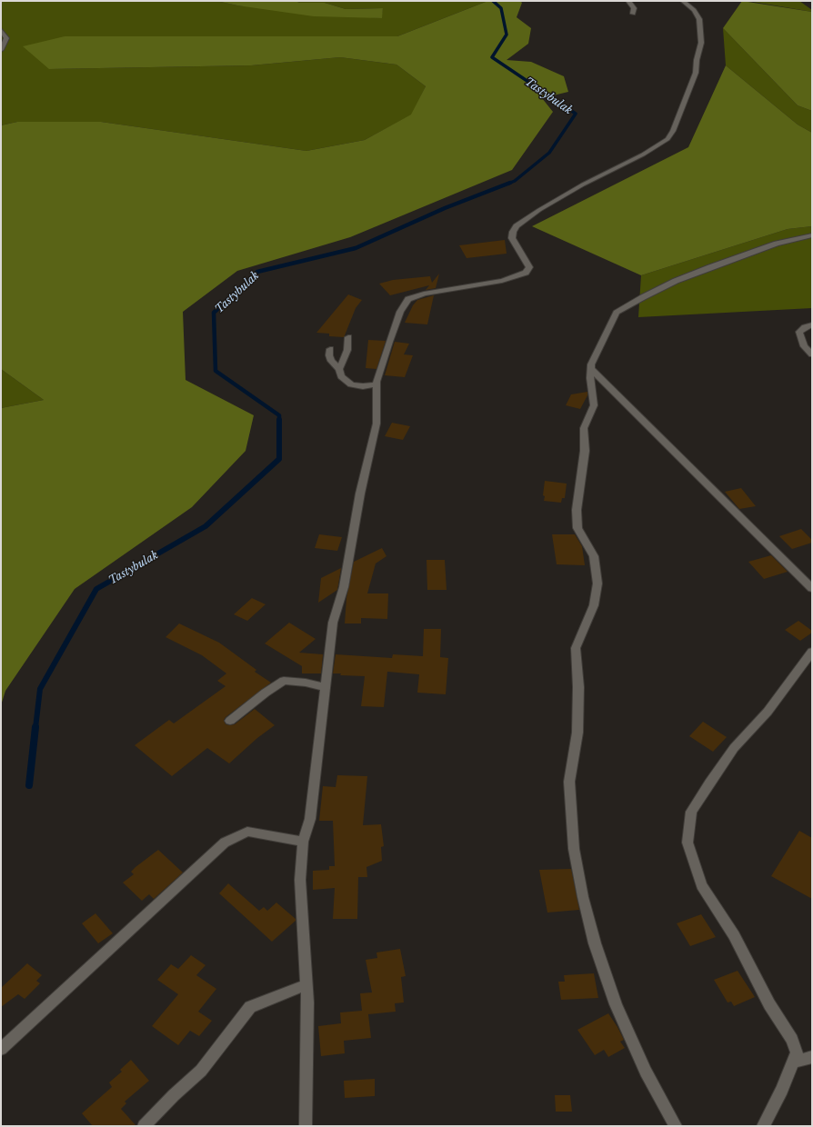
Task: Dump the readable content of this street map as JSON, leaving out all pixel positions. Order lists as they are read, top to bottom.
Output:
{
  "water": ["Tastybulak"]
}
